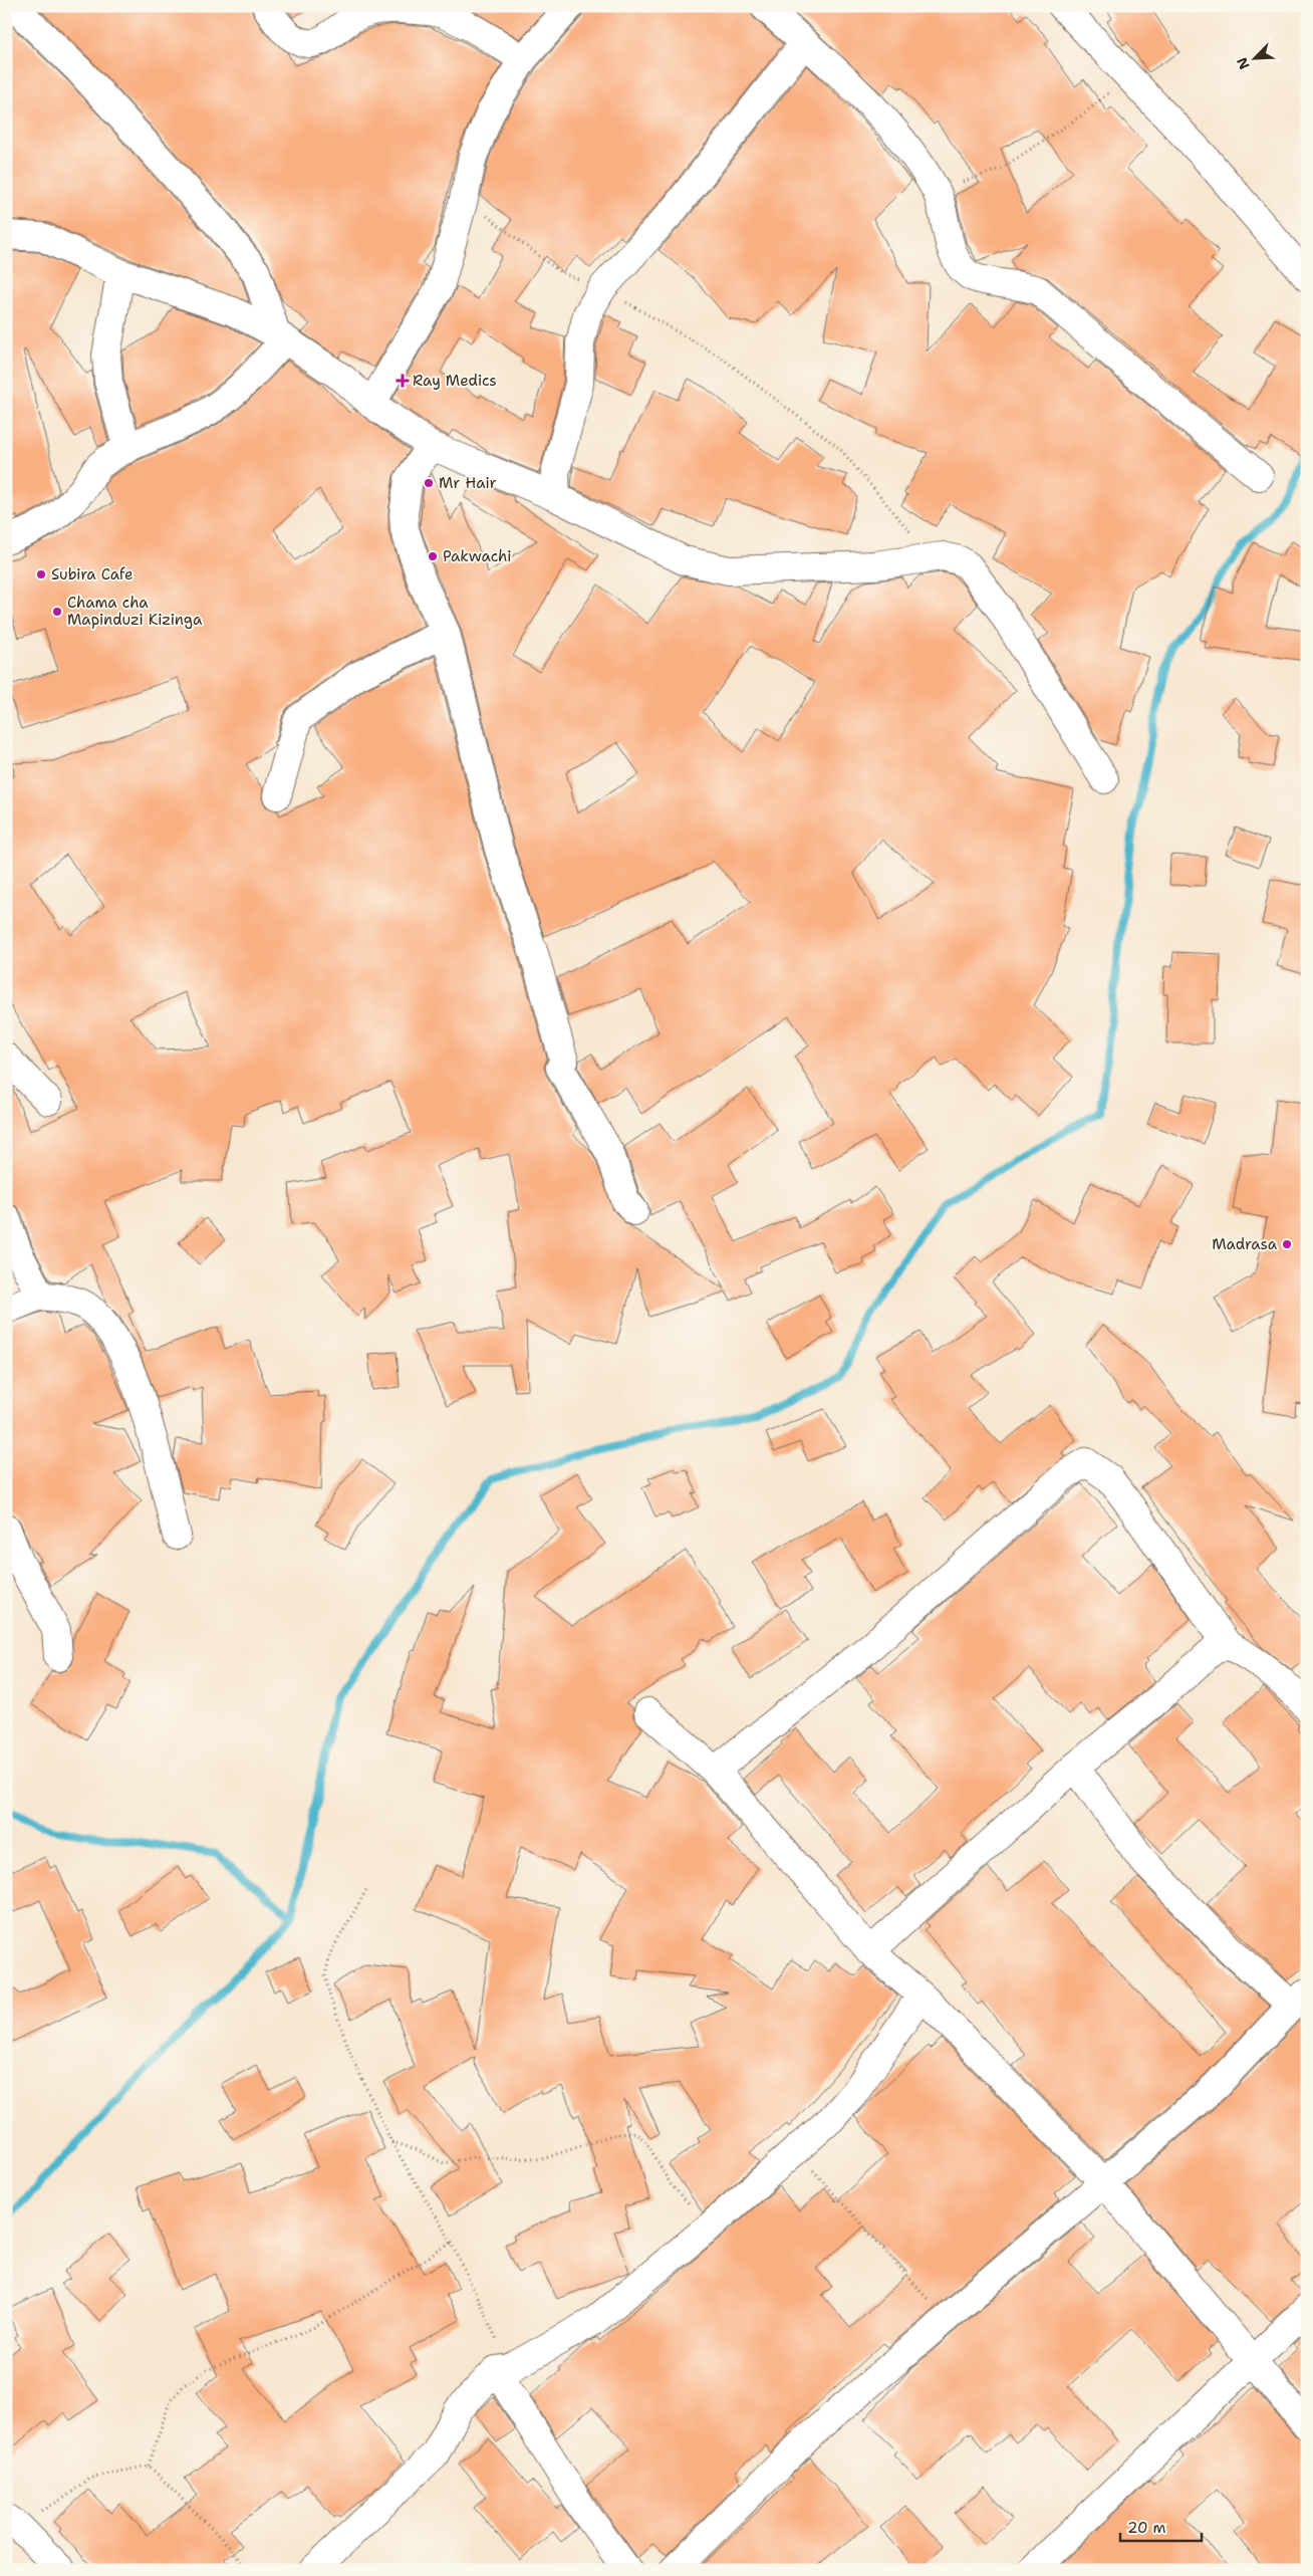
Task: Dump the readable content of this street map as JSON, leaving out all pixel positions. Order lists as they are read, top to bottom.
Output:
{
  "places": {
    "health": ["Ray Medics"],
    "other": [
      "Mr Hair",
      "Pakwachi",
      "Subira Cafe",
      "Chama cha Mapinduzi Kizinga",
      "Madrasa"
    ]
  },
  "scale_bar": "20 m",
  "north": "bottom left"
}
